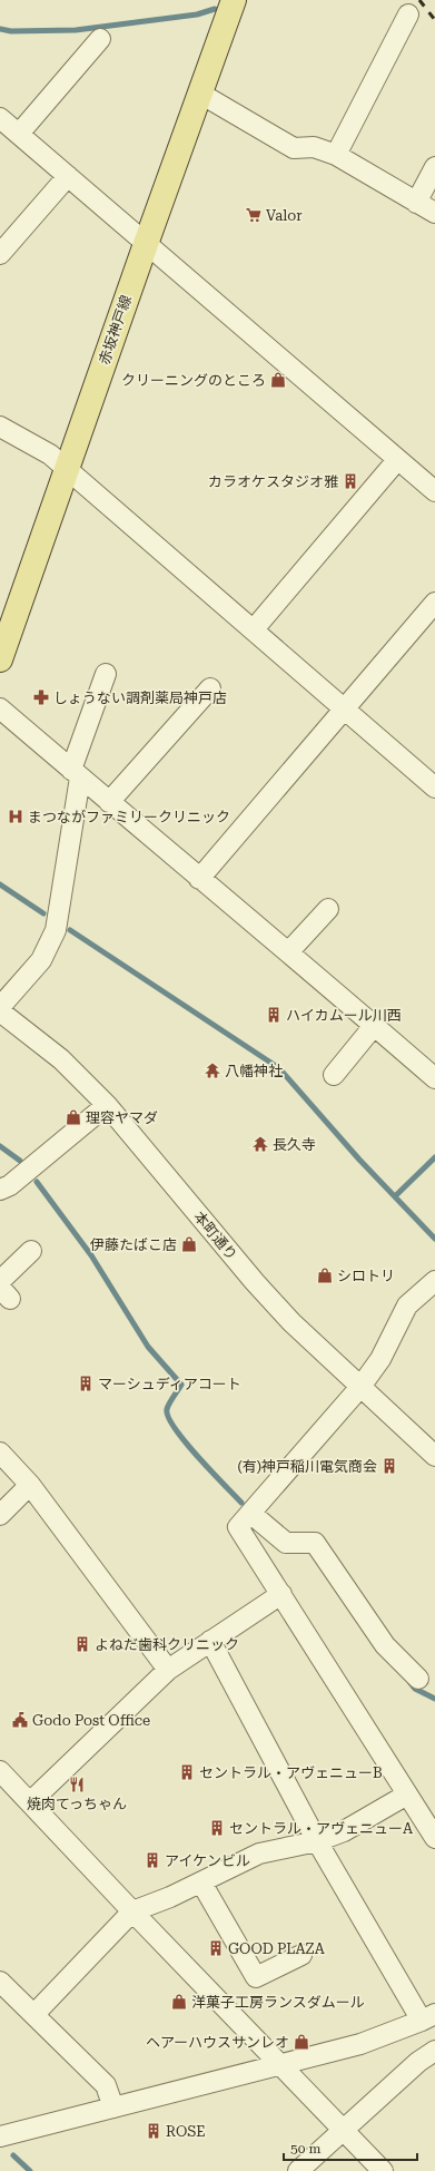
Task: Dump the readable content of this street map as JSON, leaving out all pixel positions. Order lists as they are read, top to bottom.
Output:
{
  "streets": {
    "main road": ["赤坂神戸線"],
    "street": ["本町通り"]
  },
  "places": {
    "supermarket": ["Valor"],
    "shop": [
      "クリーニングのところ",
      "理容ヤマダ",
      "伊藤たばこ店",
      "シロトリ",
      "洋菓子工房ランスダムール",
      "ヘアーハウスサンレオ"
    ],
    "building": [
      "カラオケスタジオ雅",
      "ハイカムール川西",
      "マーシュディアコート",
      "(有)神戸稲川電気商会",
      "よねだ歯科クリニック",
      "セントラル・アヴェニューB",
      "セントラル・アヴェニューA",
      "アイケンビル",
      "GOOD PLAZA",
      "ROSE"
    ],
    "pharmacy": ["しょうない調剤薬局神戸店"],
    "hospital": ["まつながファミリークリニック"],
    "temple": ["八幡神社", "長久寺"],
    "public building": ["Godo Post Office"],
    "restaurant": ["焼肉てっちゃん"]
  },
  "scale_bar": "50 m"
}
